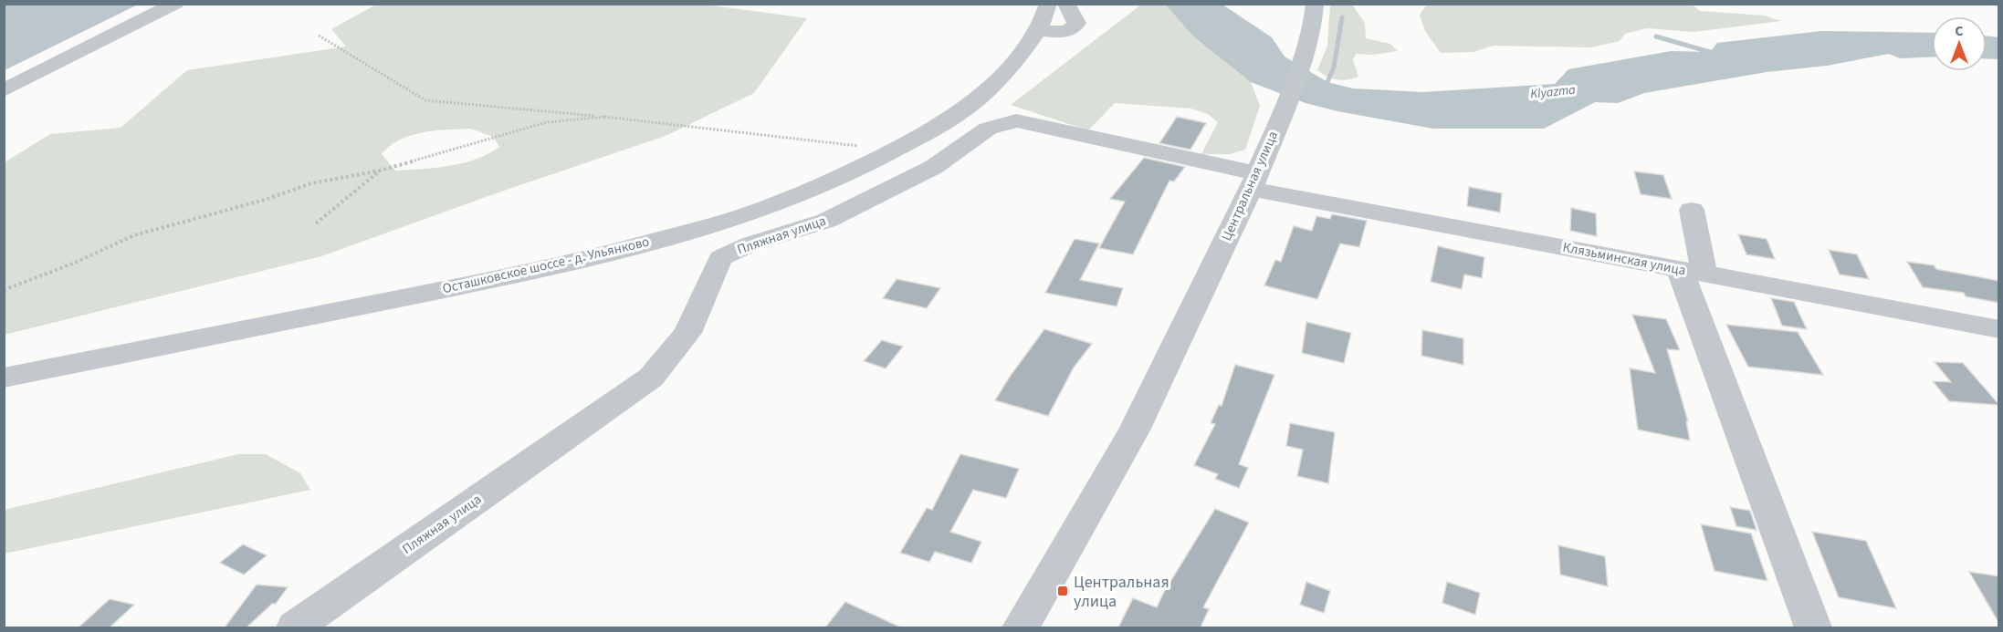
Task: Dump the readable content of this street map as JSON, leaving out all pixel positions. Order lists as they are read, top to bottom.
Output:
{
  "streets": {
    "street": [
      "Центральная улица",
      "Пляжная улица",
      "Клязьминская улица",
      "Осташковское шоссе - д. Ульянково"
    ]
  },
  "crossings": [
    ["Центральная улица", "Пляжная улица"],
    ["Центральная улица", "Клязьминская улица"],
    ["Пляжная улица", "Клязьминская улица"]
  ],
  "water": ["Klyazma"],
  "places": {
    "transit": ["Центральная улица"]
  },
  "north": "top"
}
